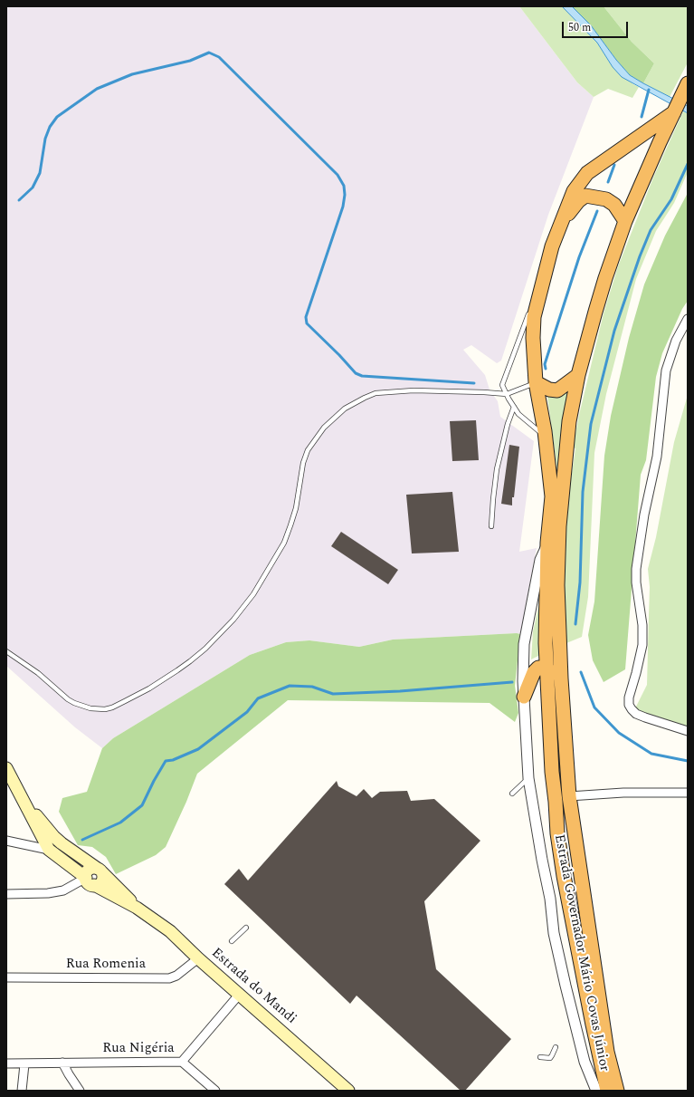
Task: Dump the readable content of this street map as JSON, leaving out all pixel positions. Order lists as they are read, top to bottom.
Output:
{
  "streets": {
    "highway": ["Estrada Governador Mário Covas Júnior"],
    "main road": ["Estrada do Mandi"],
    "street": ["Rua Romenia", "Rua Nigéria"]
  },
  "crossings": [
    ["Rua Romenia", "Estrada do Mandi"],
    ["Estrada do Mandi", "Rua Nigéria"]
  ],
  "scale_bar": "50 m"
}
